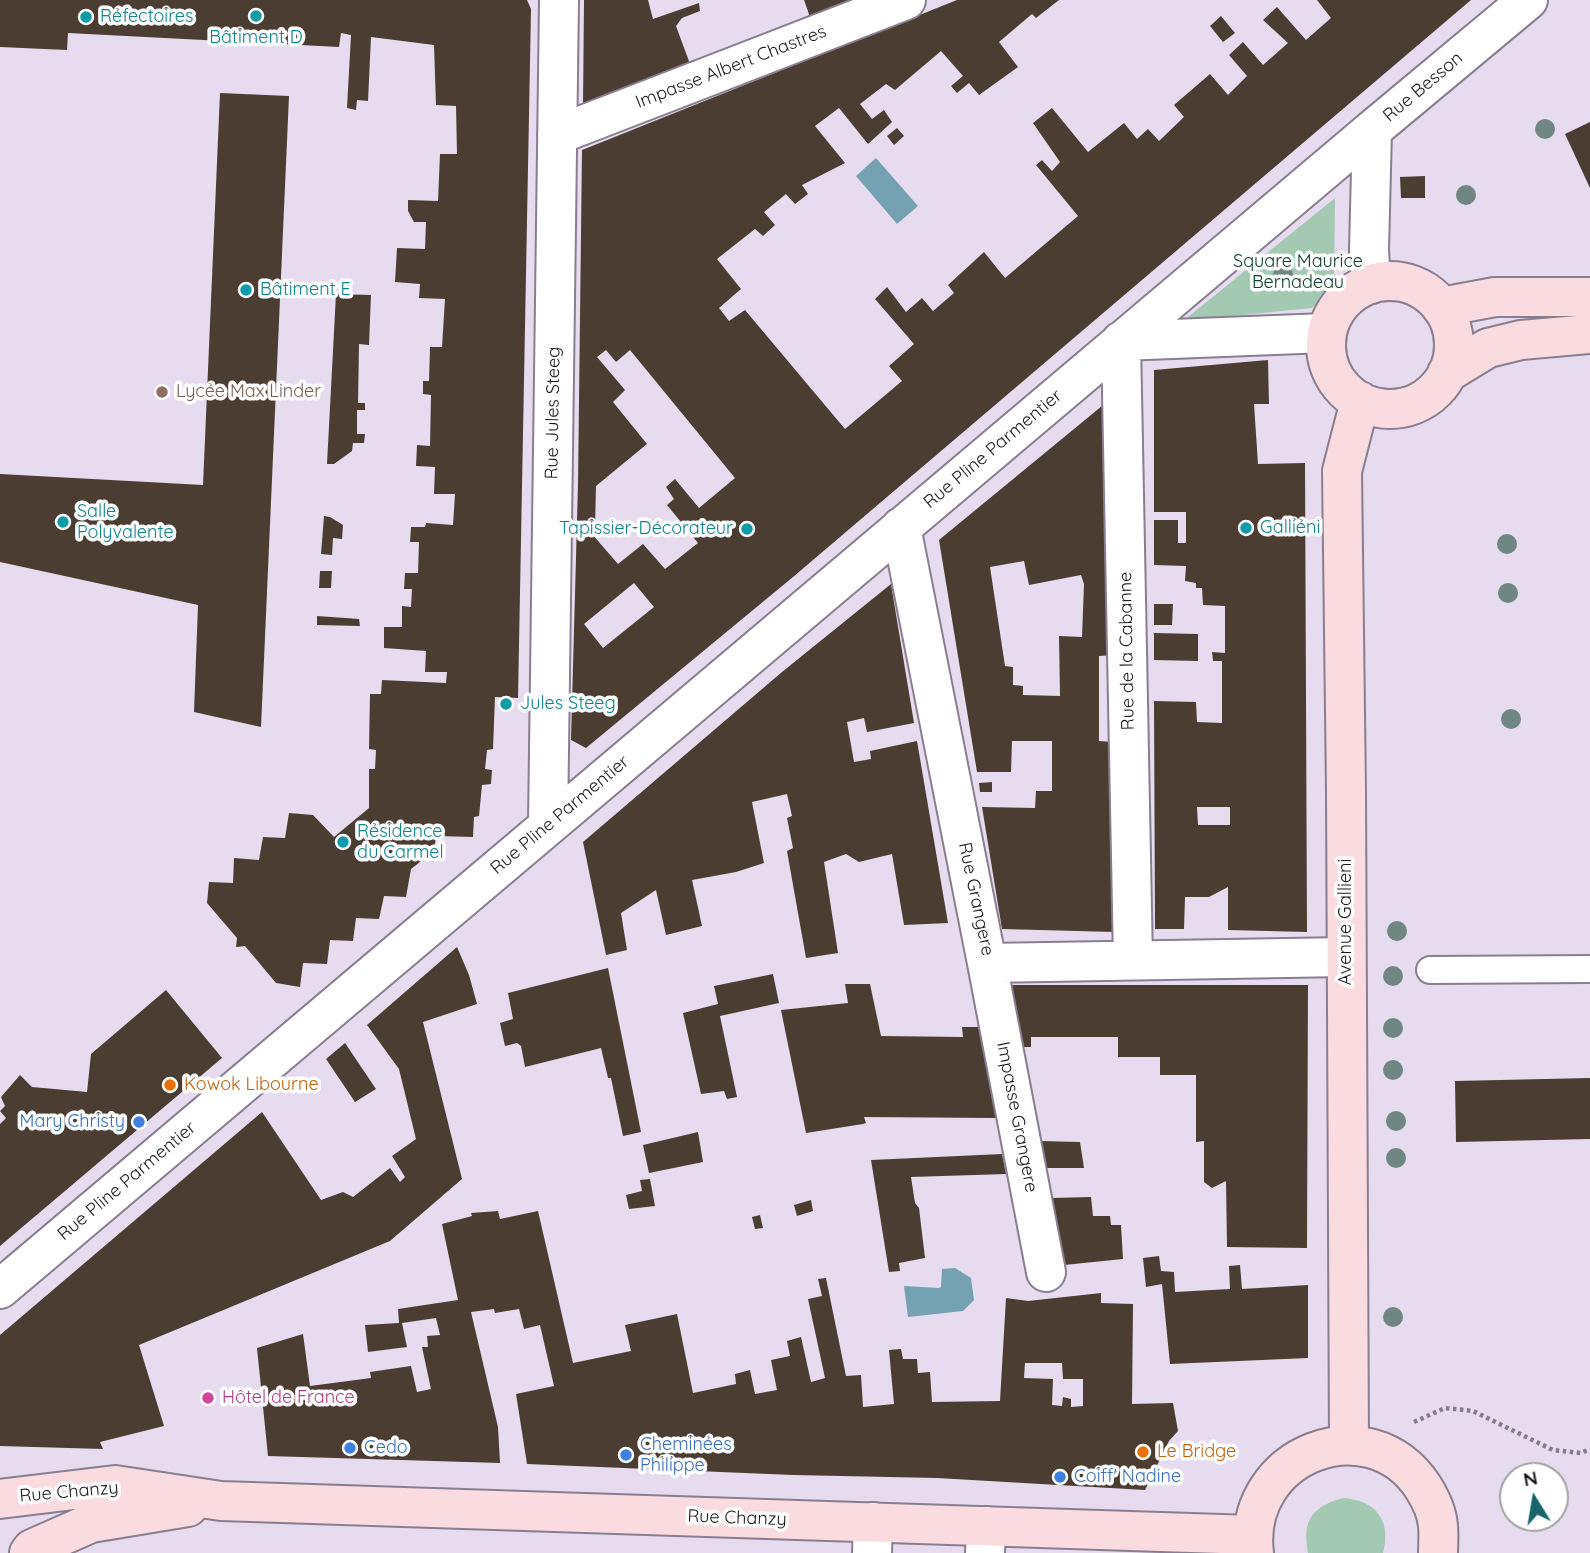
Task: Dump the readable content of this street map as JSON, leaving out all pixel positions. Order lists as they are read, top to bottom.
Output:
{
  "streets": {
    "main road": ["Avenue Gallieni", "Rue Chanzy"],
    "street": [
      "Impasse Albert Chastres",
      "Rue Besson",
      "Rue Jules Steeg",
      "Rue Pline Parmentier",
      "Rue de la Cabanne",
      "Rue Grangere",
      "Impasse Grangere"
    ]
  },
  "crossings": [
    ["Impasse Albert Chastres", "Rue Jules Steeg"],
    ["Rue Besson", "Rue Pline Parmentier"],
    ["Rue Besson", "Avenue Gallieni"],
    ["Rue Jules Steeg", "Rue Pline Parmentier"],
    ["Rue Pline Parmentier", "Rue de la Cabanne"],
    ["Rue Pline Parmentier", "Rue Grangere"],
    ["Rue de la Cabanne", "Rue Grangere"],
    ["Rue Grangere", "Avenue Gallieni"],
    ["Rue Grangere", "Impasse Grangere"]
  ],
  "parks": ["Square Maurice Bernadeau"],
  "places": [
    "Bâtiment D",
    "Réfectoires",
    "Bâtiment E",
    "Lycée Max Linder",
    "Salle Polyvalente",
    "Galliéni",
    "Tapissier-Décorateur",
    "Jules Steeg",
    "Résidence du Carmel",
    "Kowok Libourne",
    "Mary Christy",
    "Hôtel de France",
    "Cedo",
    "Le Bridge",
    "Cheminées Philippe",
    "Coiff' Nadine"
  ],
  "north": "top"
}
